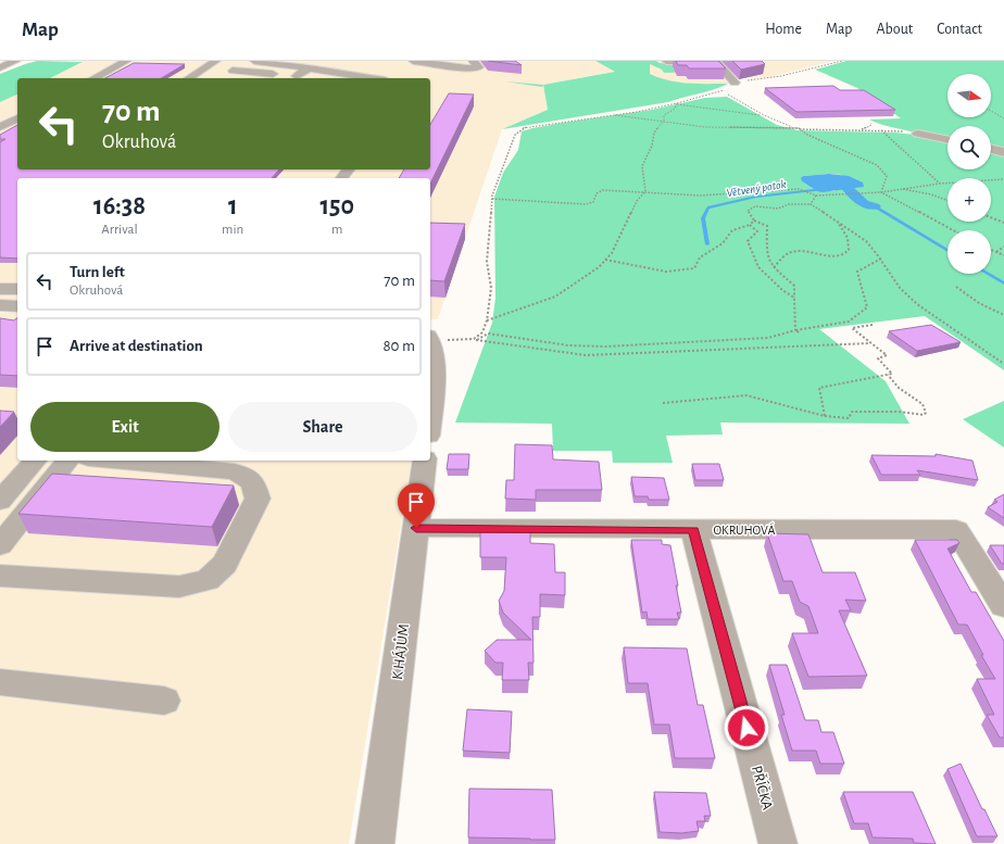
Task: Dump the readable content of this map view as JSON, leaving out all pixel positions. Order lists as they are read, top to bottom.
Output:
{
  "streets": {
    "street": ["OKRUHOVÁ", "K HÁJŮM", "PŘÍČKA"]
  },
  "crossings": [
    ["OKRUHOVÁ", "K HÁJŮM"],
    ["OKRUHOVÁ", "PŘÍČKA"]
  ],
  "water": ["Větvený potok"],
  "north": "right",
  "page": {
    "header": "Map",
    "nav": [
      "Home",
      "Map",
      "About",
      "Contact"
    ],
    "map_buttons": ["+", "−"],
    "turn": ["70 m", "Okruhová"],
    "eta": [
      "16:38",
      "Arrival",
      "1",
      "min",
      "150",
      "m"
    ],
    "list": [
      {
        "name": "Turn left",
        "note": "Okruhová",
        "value": "70 m"
      },
      {
        "name": "Arrive at destination",
        "value": "80 m"
      }
    ],
    "buttons": ["Exit", "Share"]
  }
}
